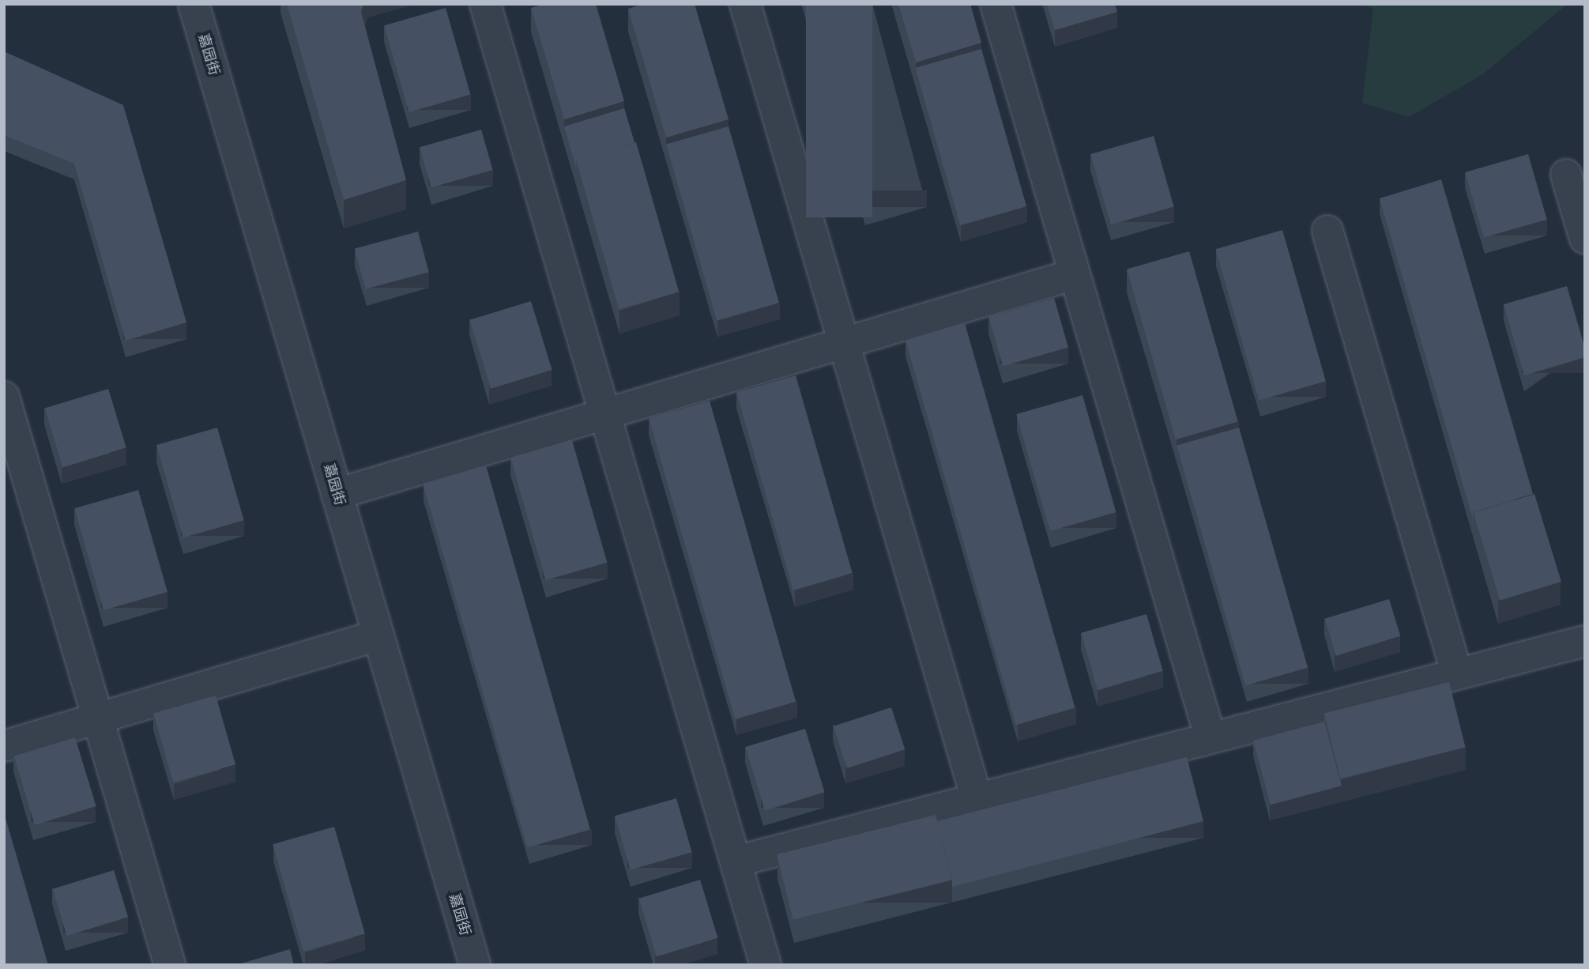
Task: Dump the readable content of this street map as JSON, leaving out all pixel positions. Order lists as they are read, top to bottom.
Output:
{
  "streets": {
    "street": ["嘉园街"]
  }
}
